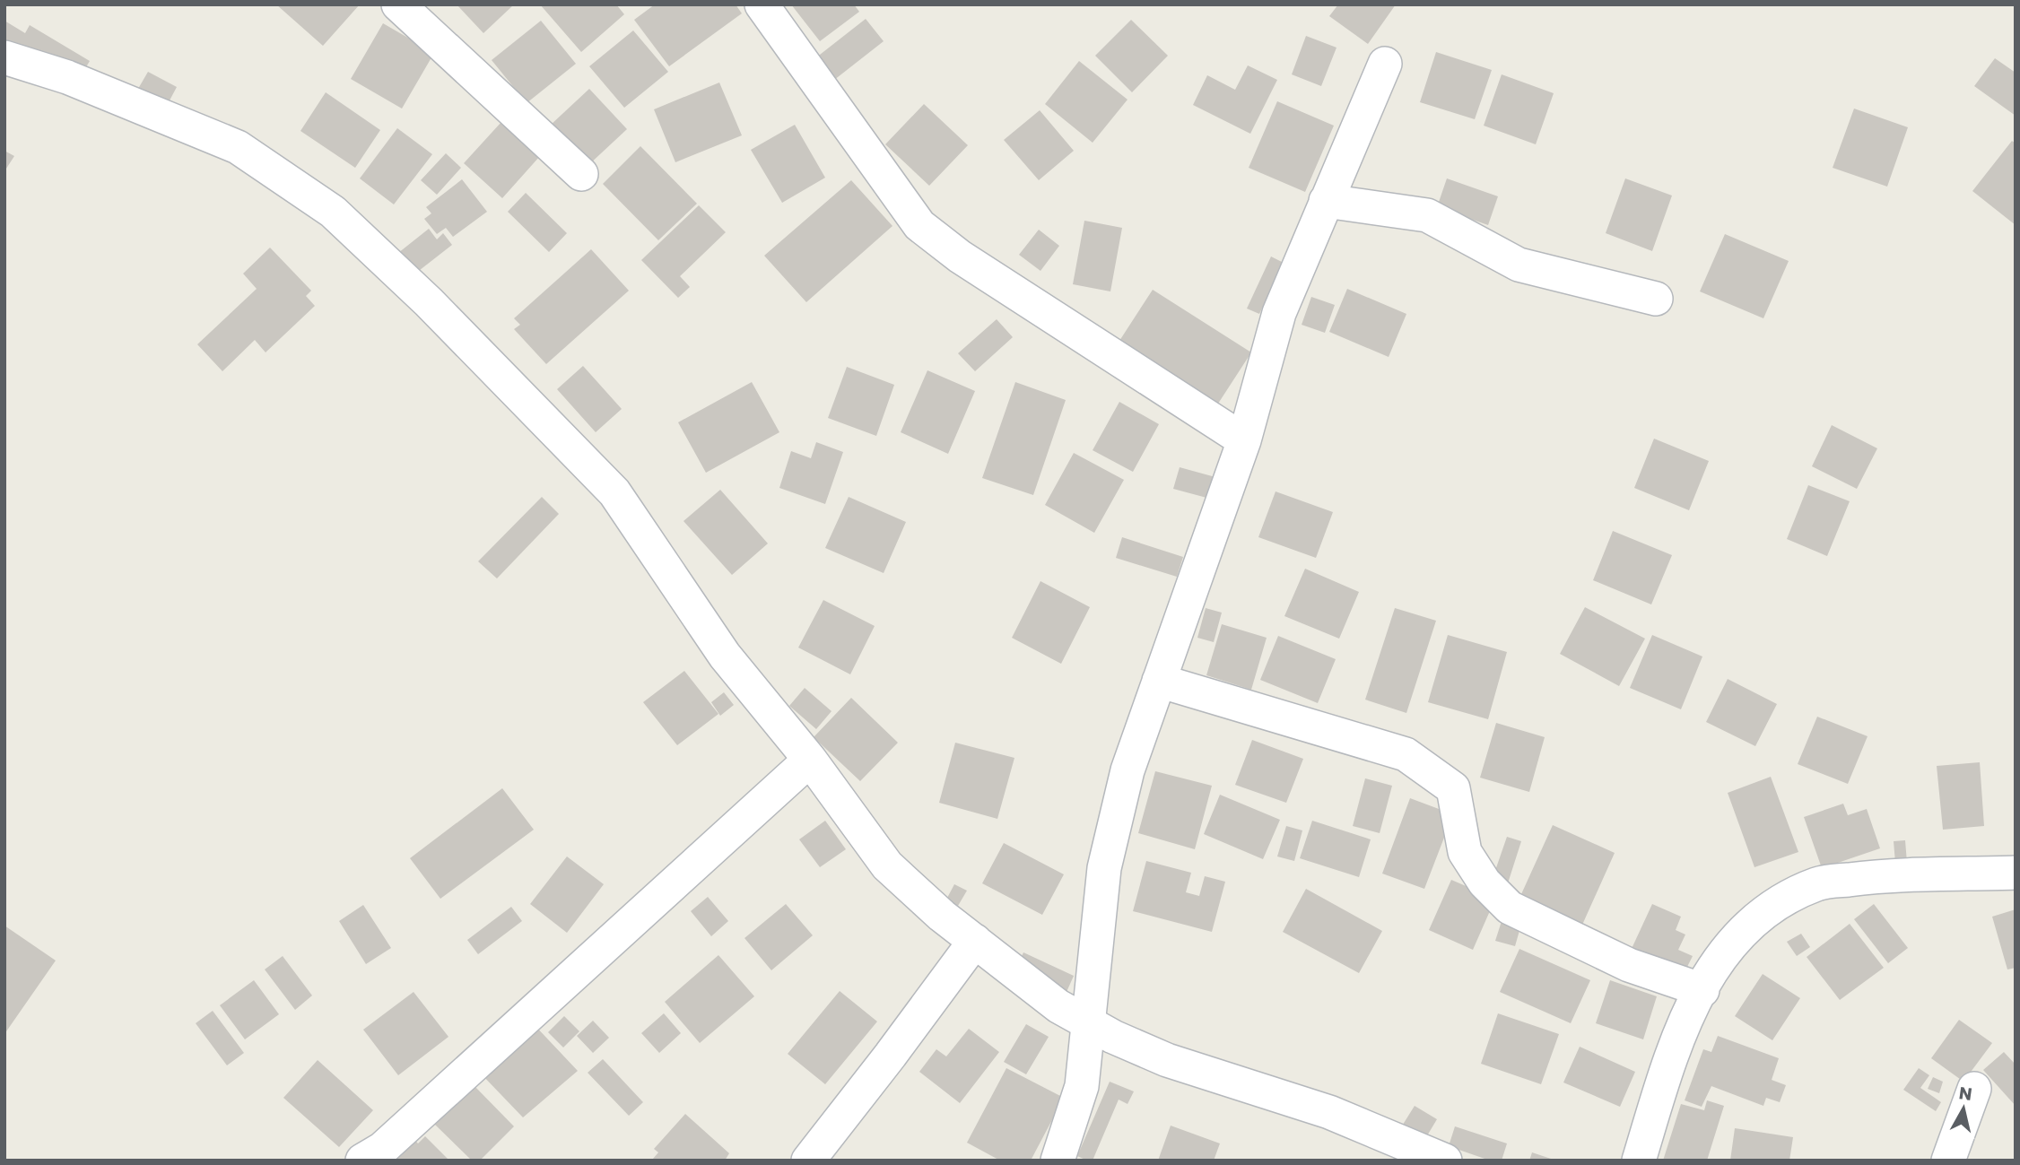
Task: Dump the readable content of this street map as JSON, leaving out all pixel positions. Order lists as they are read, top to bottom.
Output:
{
  "north": "top"
}
